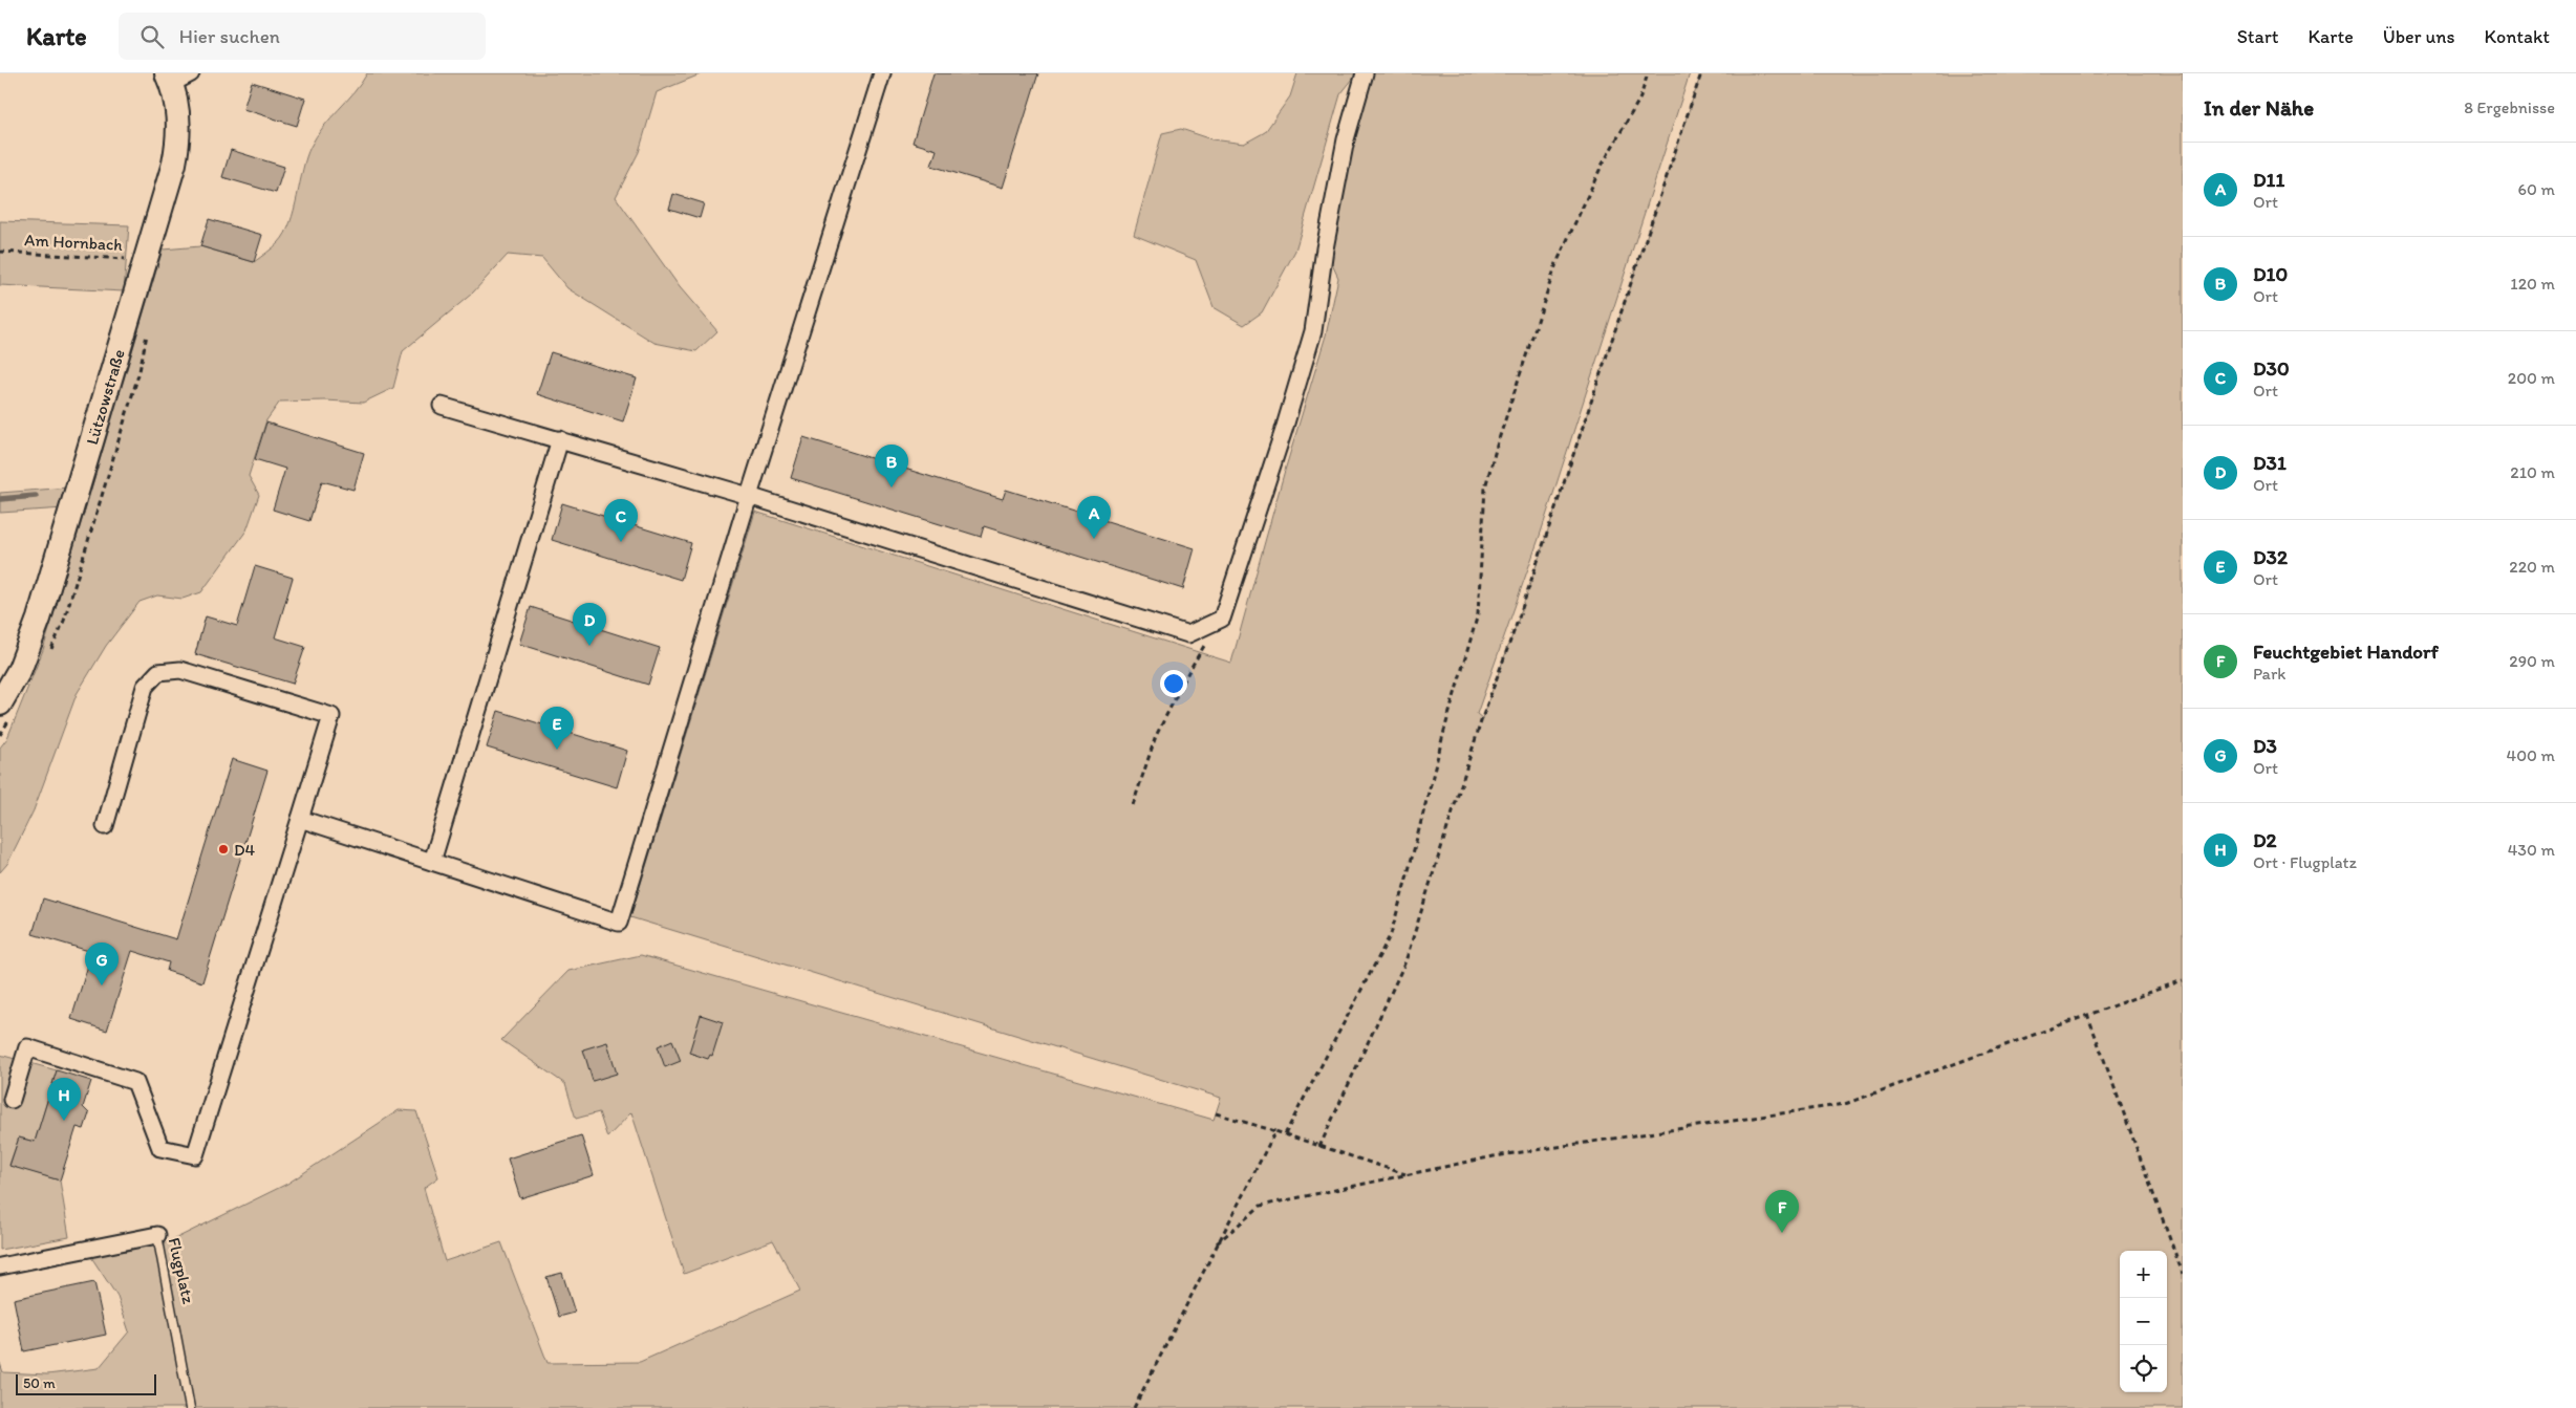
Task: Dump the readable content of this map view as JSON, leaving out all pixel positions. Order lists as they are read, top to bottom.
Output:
{
  "streets": {
    "street": ["Lützowstraße", "Flugplatz"],
    "path": ["Am Hornbach"]
  },
  "crossings": [
    ["Am Hornbach", "Lützowstraße"]
  ],
  "places": ["D4"],
  "scale_bar": "50 m",
  "page": {
    "header": "Karte",
    "search": "Hier suchen",
    "nav": [
      "Start",
      "Karte",
      "Über uns",
      "Kontakt"
    ],
    "heading": ["In der Nähe", "8 Ergebnisse"],
    "list": [
      {
        "mark": "A",
        "name": "D11",
        "note": "Ort",
        "value": "60 m"
      },
      {
        "mark": "B",
        "name": "D10",
        "note": "Ort",
        "value": "120 m"
      },
      {
        "mark": "C",
        "name": "D30",
        "note": "Ort",
        "value": "200 m"
      },
      {
        "mark": "D",
        "name": "D31",
        "note": "Ort",
        "value": "210 m"
      },
      {
        "mark": "E",
        "name": "D32",
        "note": "Ort",
        "value": "220 m"
      },
      {
        "mark": "F",
        "name": "Feuchtgebiet Handorf",
        "note": "Park",
        "value": "290 m"
      },
      {
        "mark": "G",
        "name": "D3",
        "note": "Ort",
        "value": "400 m"
      },
      {
        "mark": "H",
        "name": "D2",
        "note": "Ort · Flugplatz",
        "value": "430 m"
      }
    ],
    "pins": [
      "B",
      "A",
      "C",
      "D",
      "E",
      "G",
      "H",
      "F"
    ],
    "map_buttons": ["+", "−"],
    "scale": "50 m"
  }
}
